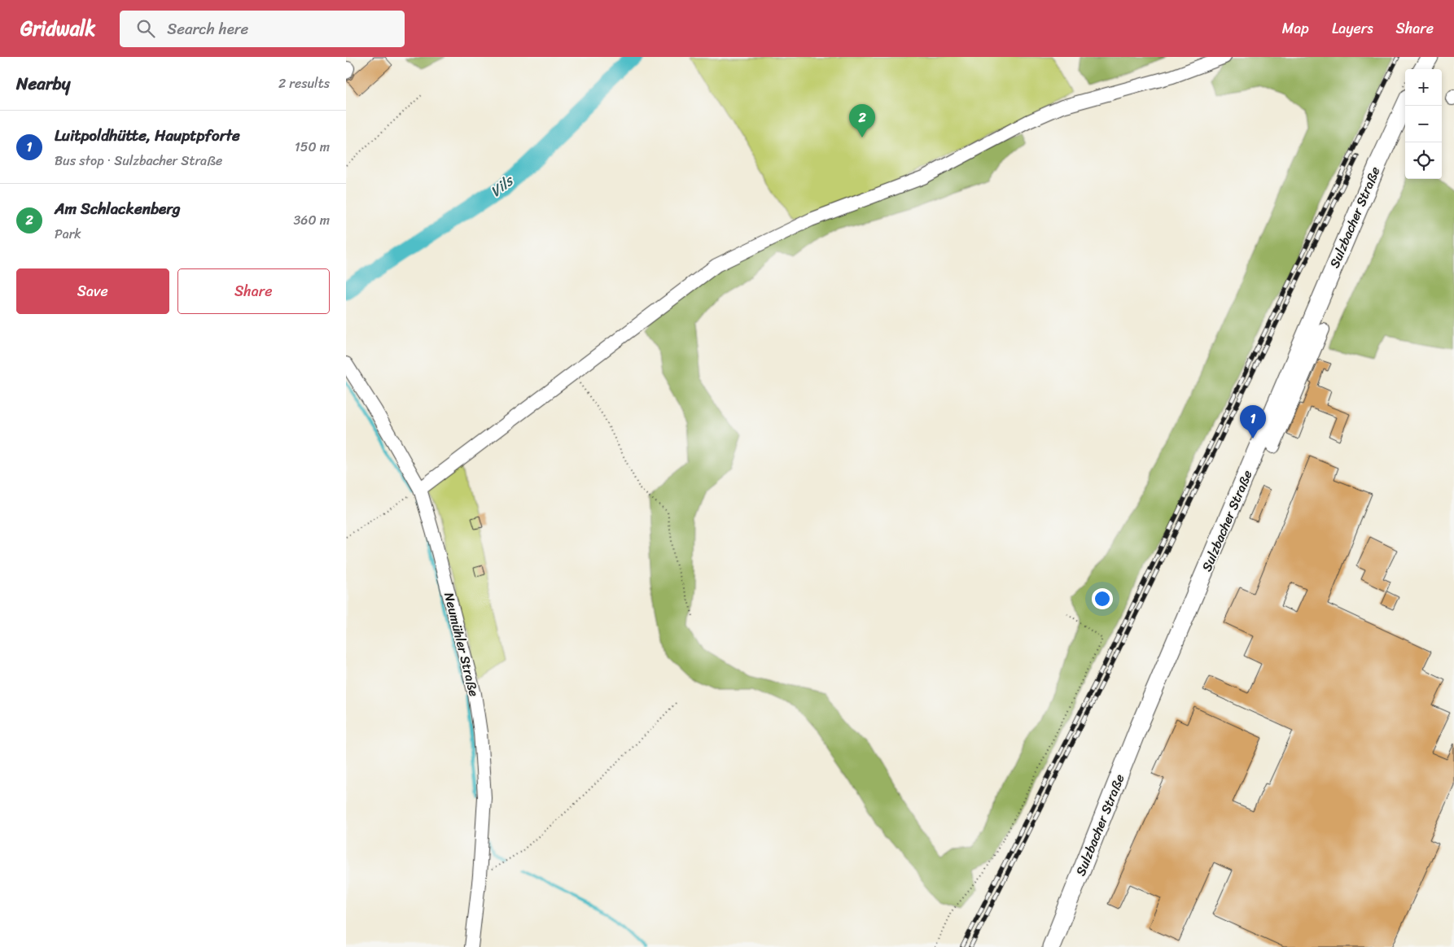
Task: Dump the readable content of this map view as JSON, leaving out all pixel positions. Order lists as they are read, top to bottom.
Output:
{
  "streets": {
    "main road": ["Sulzbacher Straße"],
    "street": ["Neumühler Straße"]
  },
  "water": ["Vils"],
  "page": {
    "header": "Gridwalk",
    "search": "Search here",
    "nav": ["Map", "Layers", "Share"],
    "heading": ["Nearby", "2 results"],
    "map_buttons": ["+", "−"],
    "pins": ["2", "1"],
    "list": [
      {
        "mark": "1",
        "name": "Luitpoldhütte, Hauptpforte",
        "note": "Bus stop · Sulzbacher Straße",
        "value": "150 m"
      },
      {
        "mark": "2",
        "name": "Am Schlackenberg",
        "note": "Park",
        "value": "360 m"
      }
    ],
    "buttons": ["Save", "Share"]
  }
}
